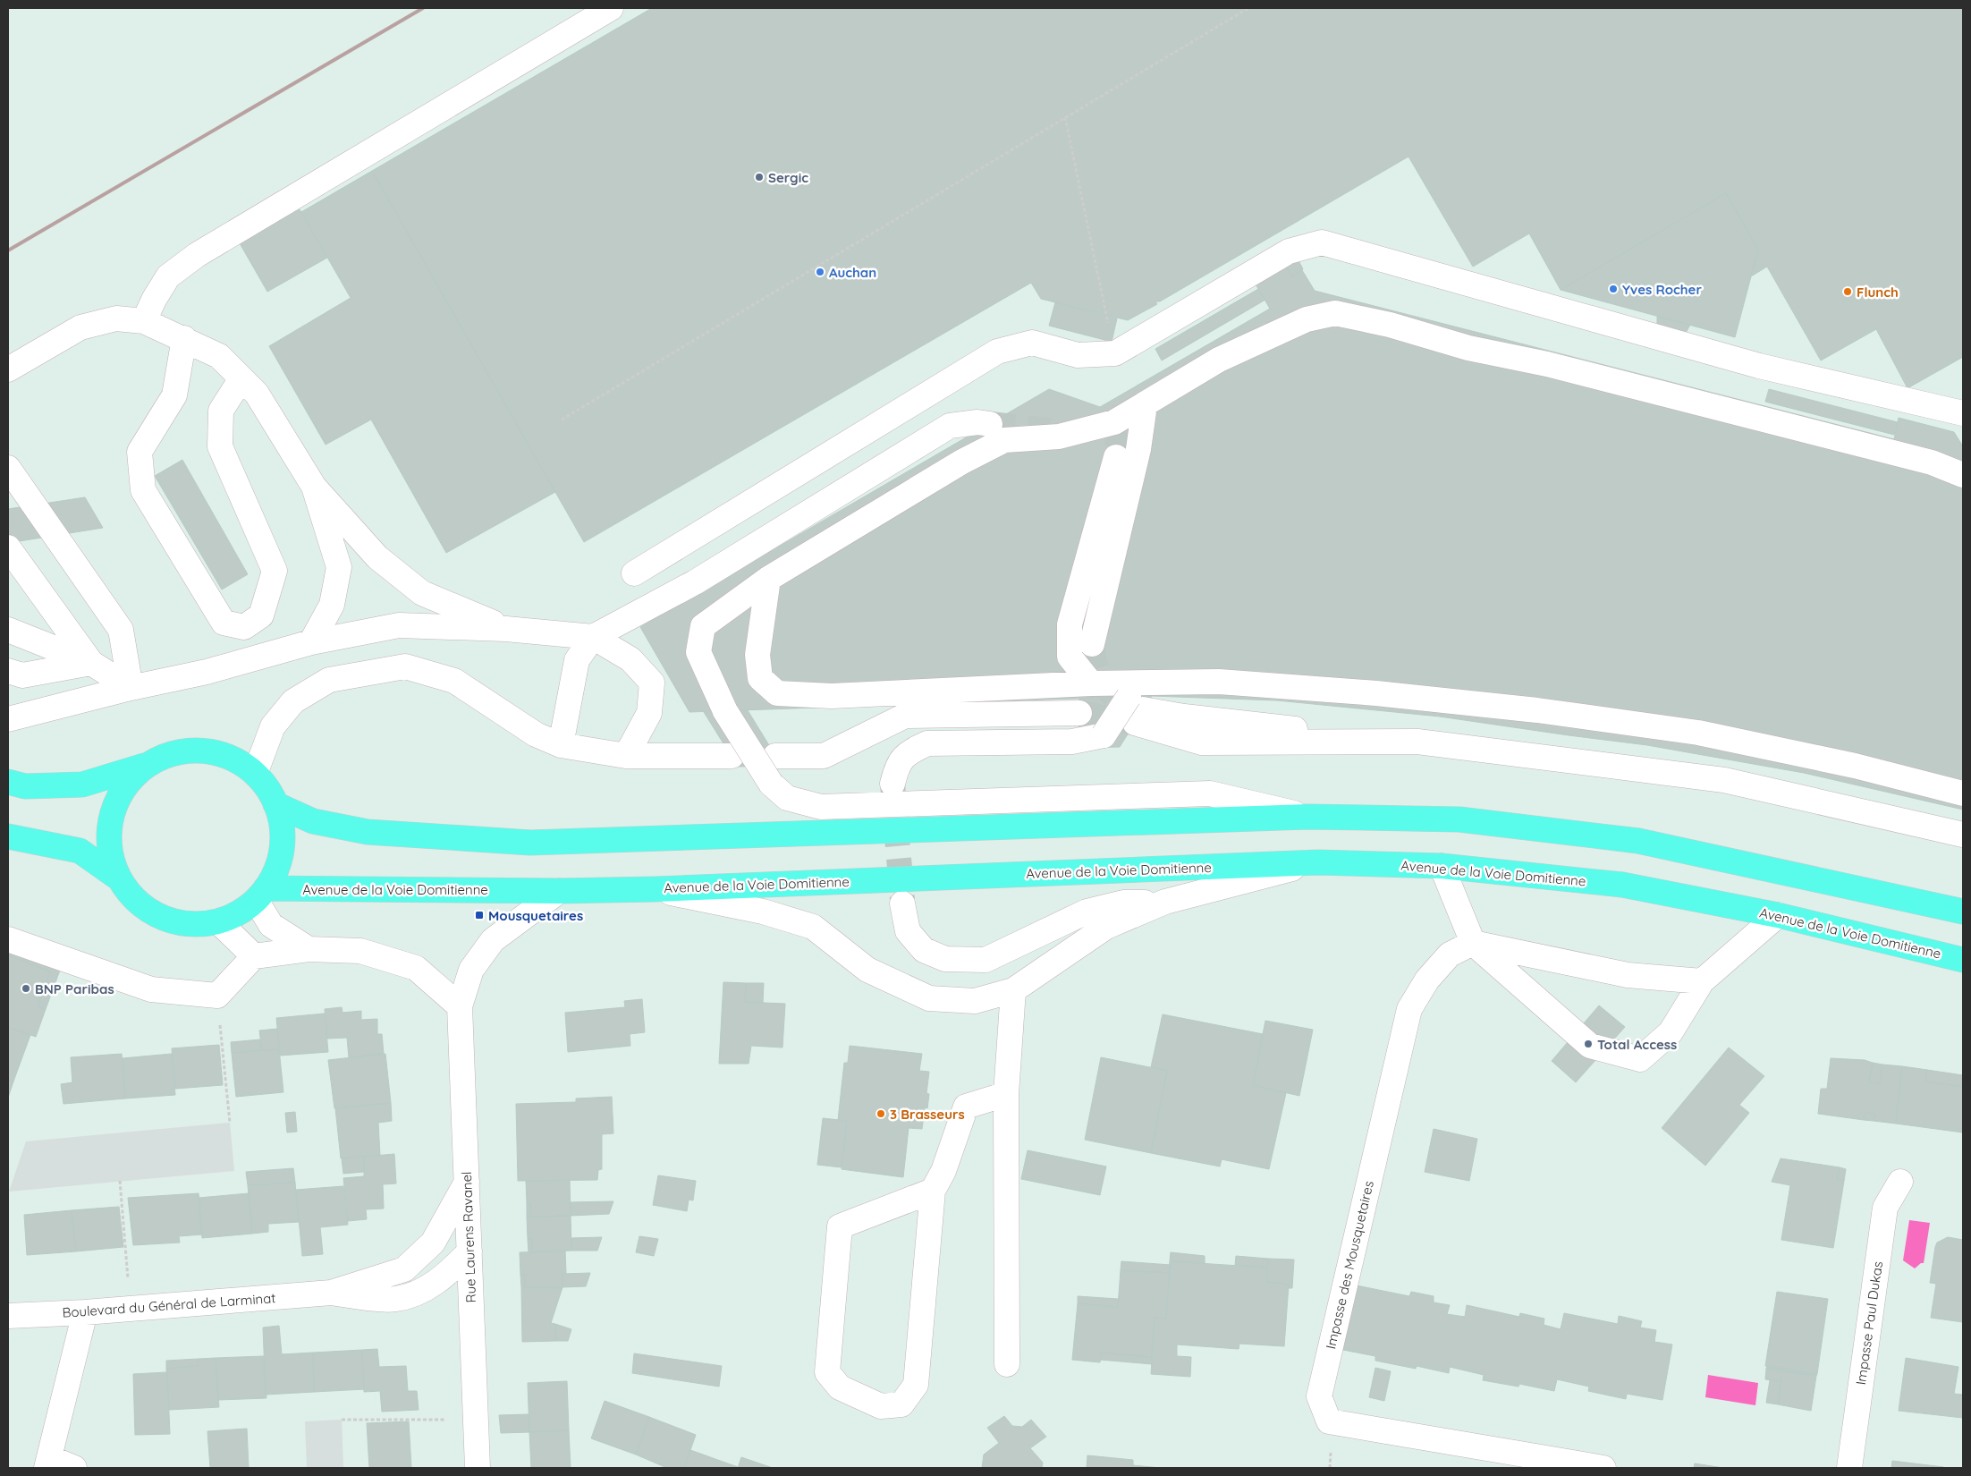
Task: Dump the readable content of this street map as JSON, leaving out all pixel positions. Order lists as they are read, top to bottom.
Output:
{
  "streets": {
    "main road": ["Avenue de la Voie Domitienne"],
    "street": [
      "Rue Laurens Ravanel",
      "Impasse des Mousquetaires",
      "Boulevard du Général de Larminat",
      "Impasse Paul Dukas"
    ]
  },
  "crossings": [
    ["Avenue de la Voie Domitienne", "Rue Laurens Ravanel"],
    ["Rue Laurens Ravanel", "Boulevard du Général de Larminat"]
  ],
  "places": {
    "other": [
      "Sergic",
      "Auchan",
      "Yves Rocher",
      "Flunch",
      "BNP Paribas",
      "Total Access",
      "3 Brasseurs"
    ],
    "transit": ["Mousquetaires"]
  }
}
